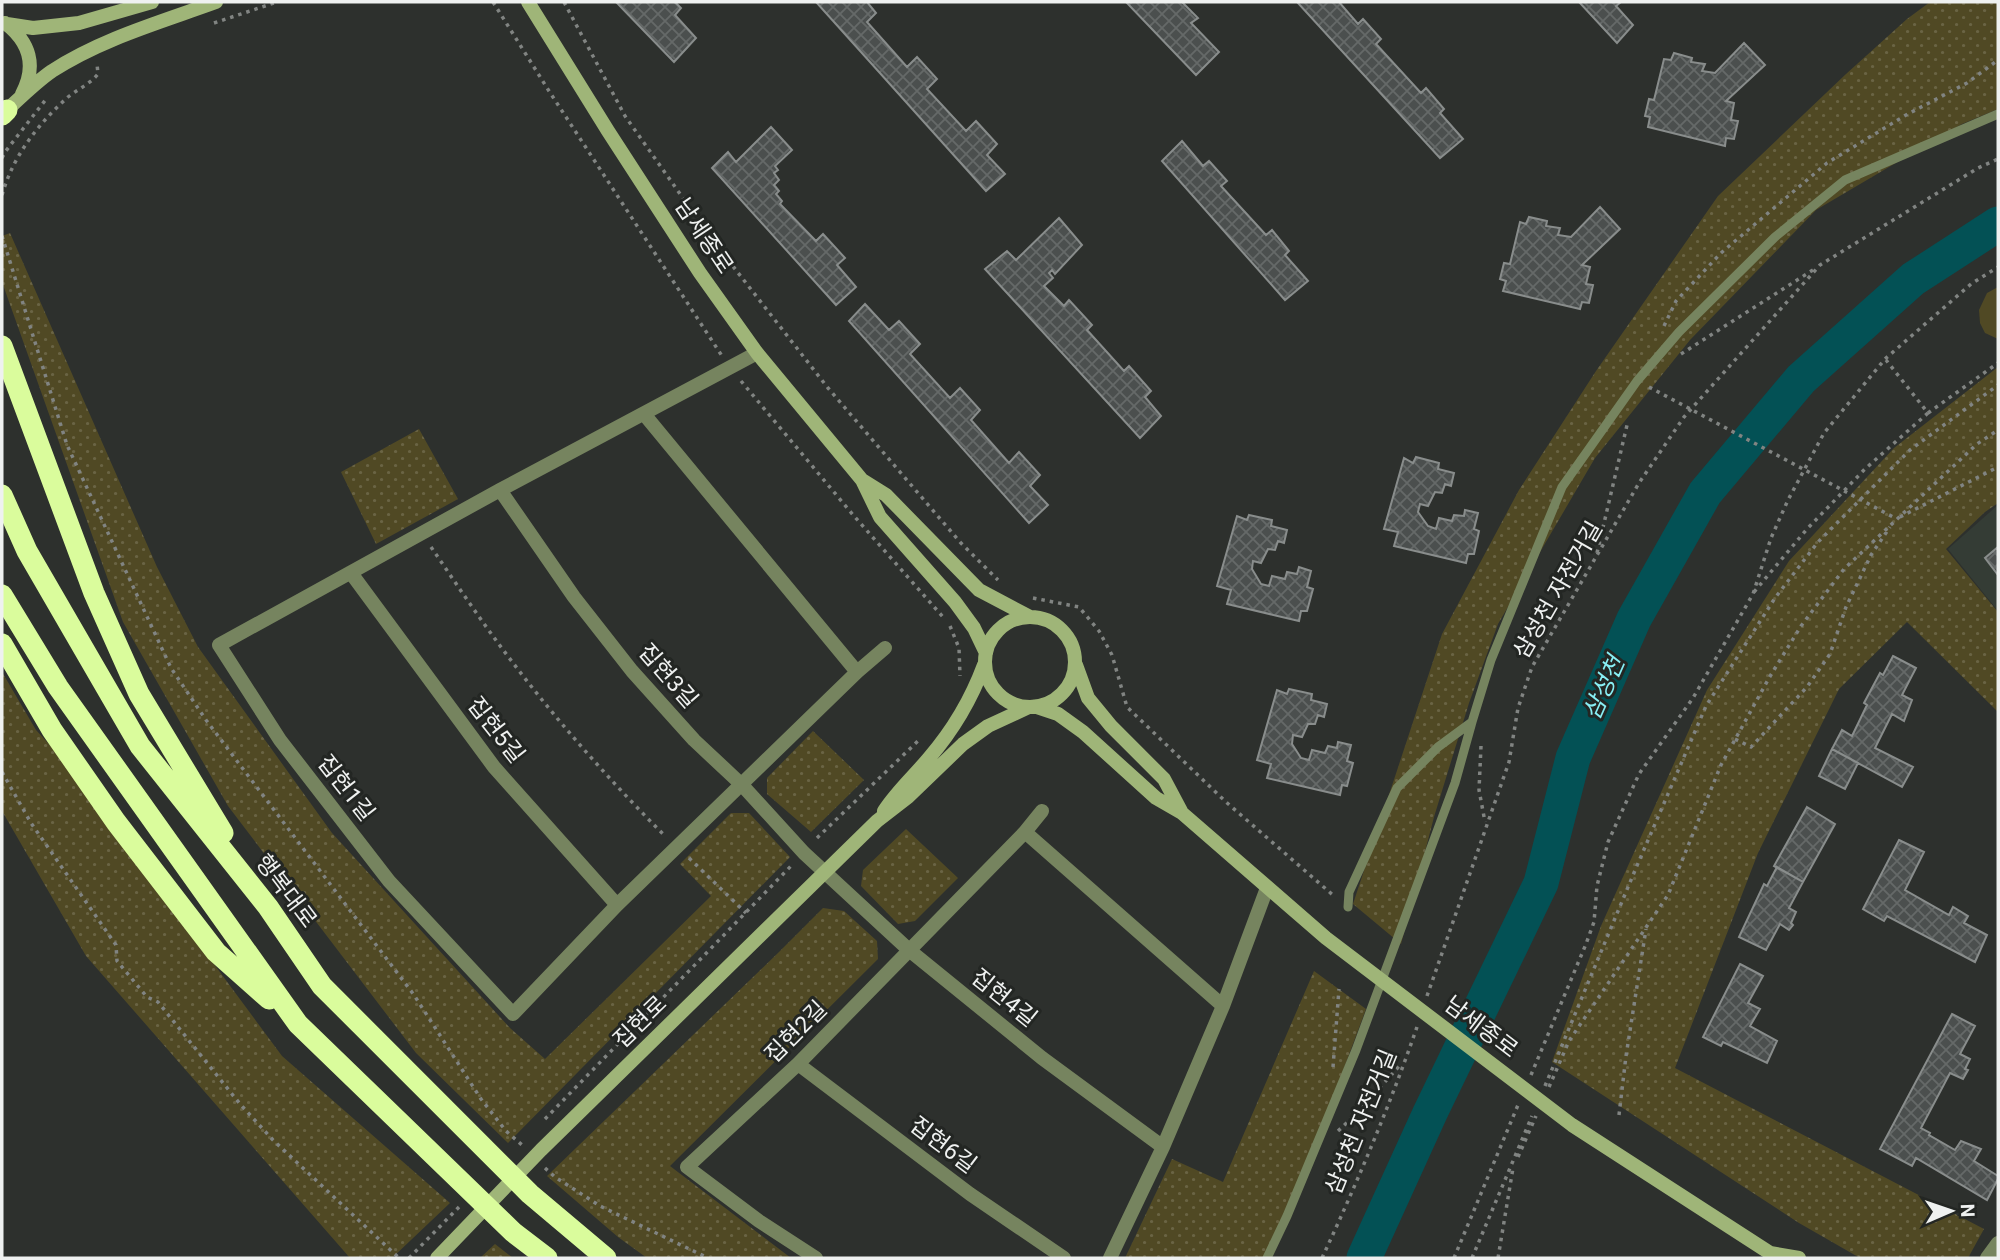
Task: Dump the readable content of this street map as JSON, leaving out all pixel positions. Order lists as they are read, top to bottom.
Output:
{
  "streets": {
    "highway": ["행복대로"],
    "street": [
      "남세종로",
      "집현3길",
      "집현5길",
      "집현1길",
      "집현4길",
      "집현로",
      "집현2길",
      "집현6길"
    ],
    "path": ["삼성천 자전거길"]
  },
  "crossings": [
    ["남세종로", "집현1길"],
    ["남세종로", "집현로"],
    ["집현3길", "집현1길"],
    ["집현3길", "집현4길"],
    ["집현3길", "집현로"],
    ["집현5길", "집현1길"],
    ["집현4길", "집현로"],
    ["집현4길", "집현2길"],
    ["집현2길", "집현6길"]
  ],
  "water": ["삼성천"],
  "north": "right"
}
